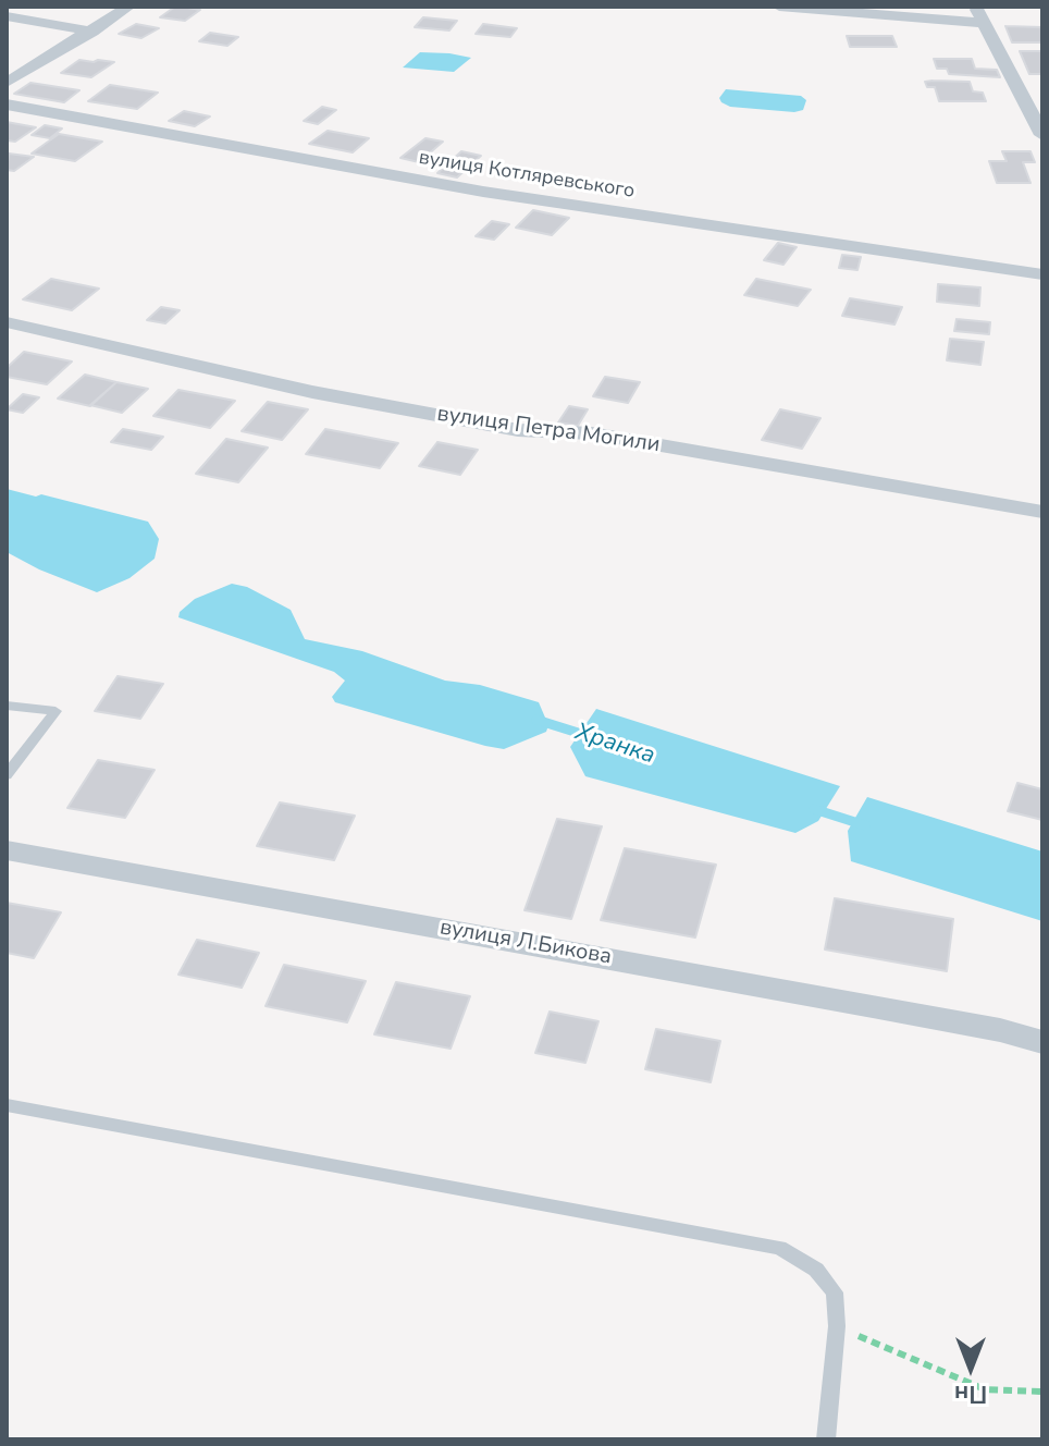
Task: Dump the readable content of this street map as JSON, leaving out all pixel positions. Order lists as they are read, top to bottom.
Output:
{
  "streets": {
    "street": ["вулиця Котляревського", "вулиця Петра Могили", "вулиця Л.Бикова"]
  },
  "water": ["Хранка"],
  "north": "bottom"
}
